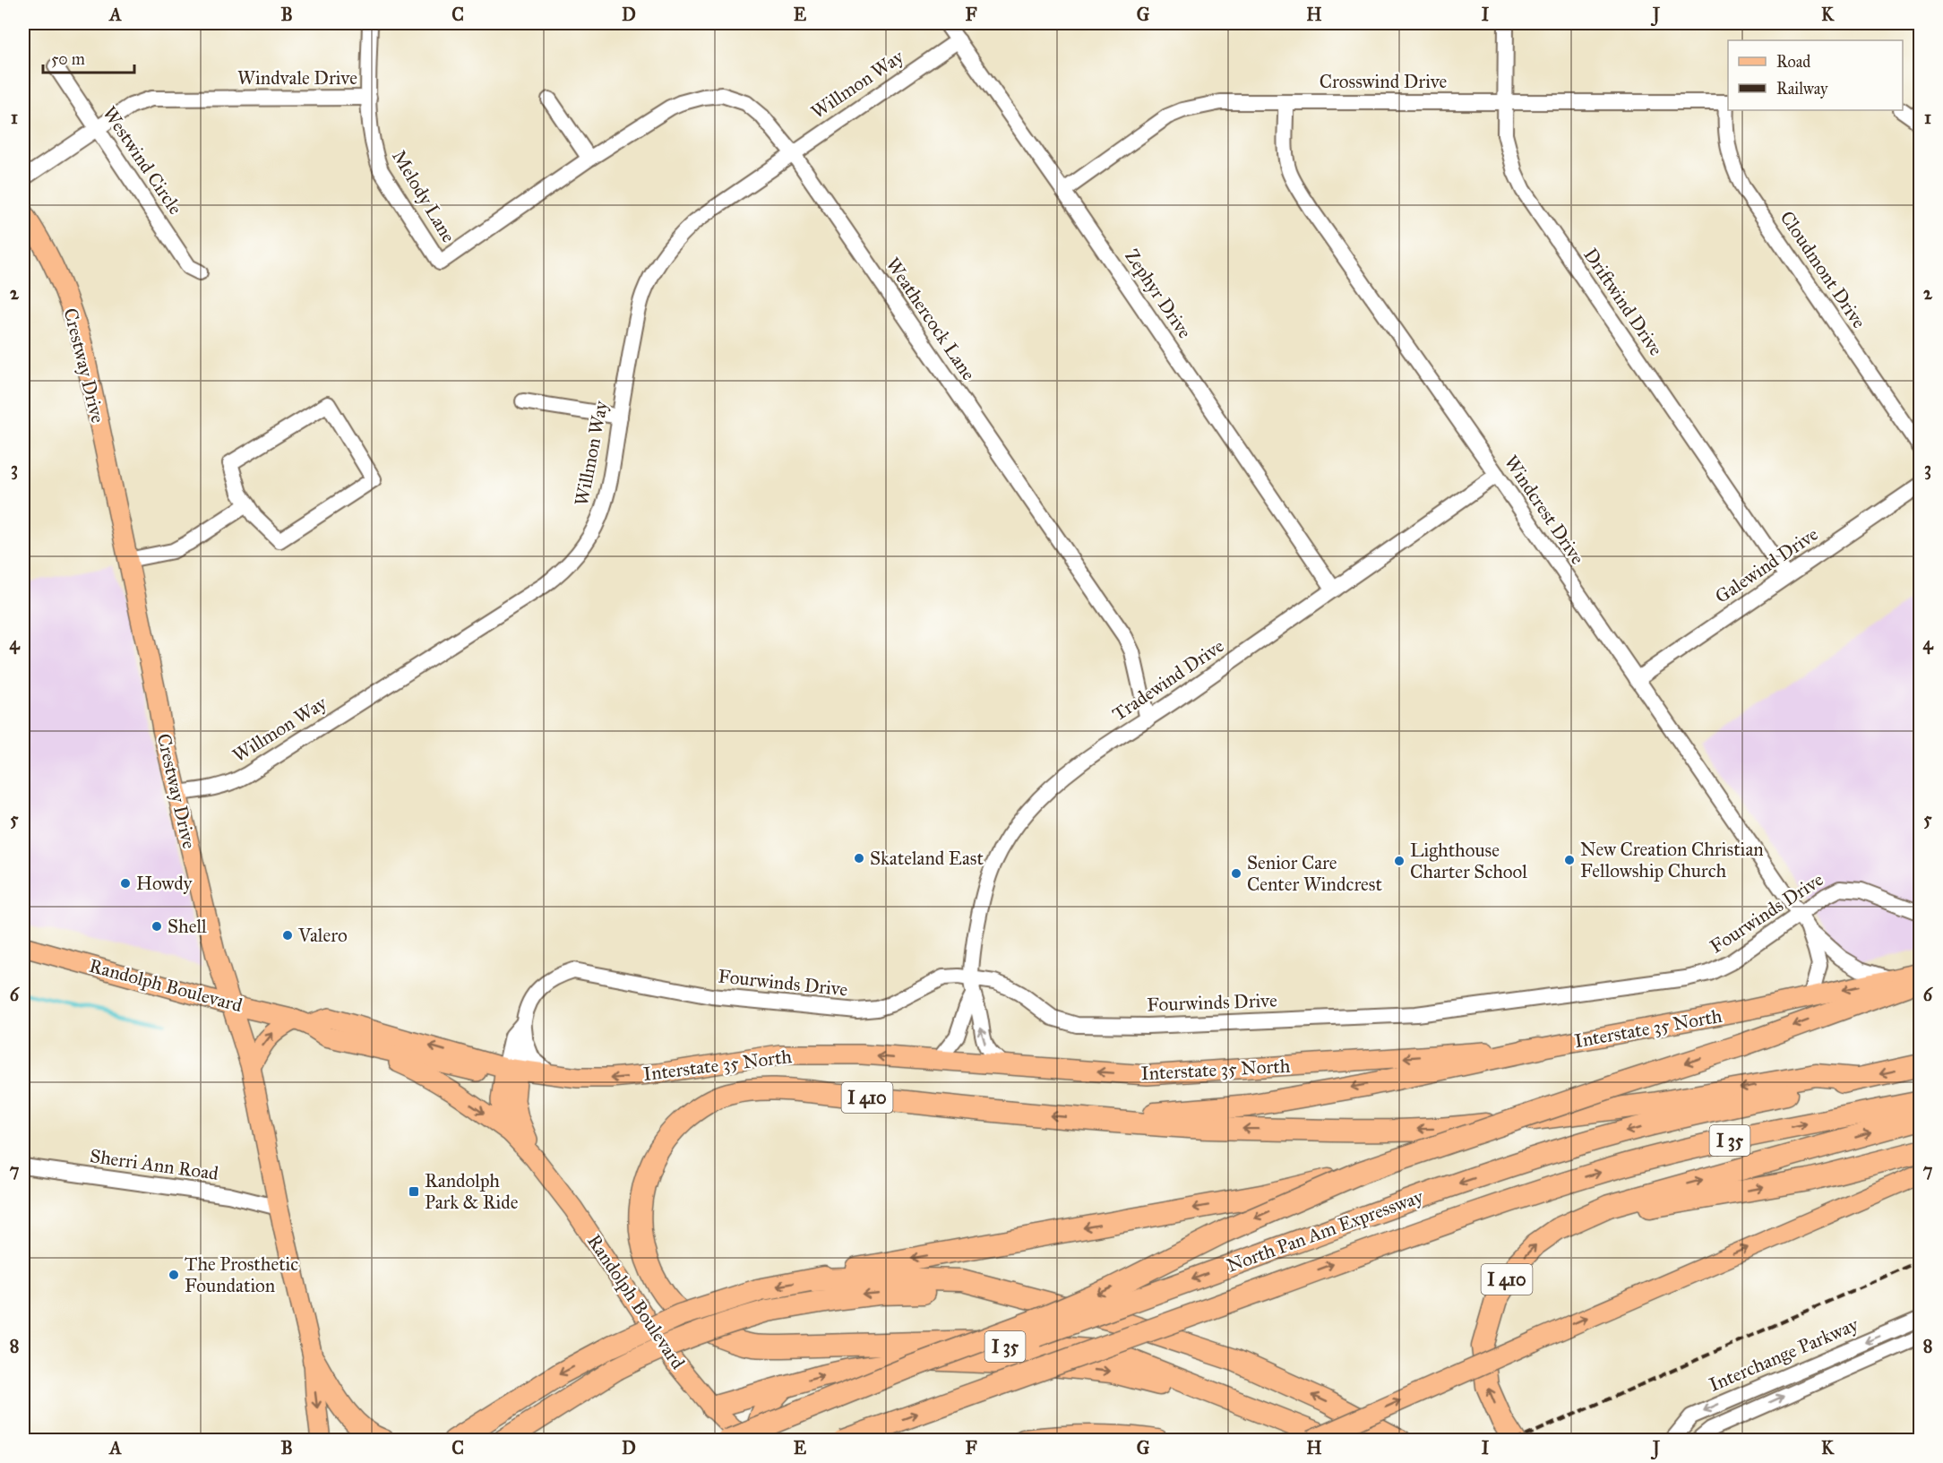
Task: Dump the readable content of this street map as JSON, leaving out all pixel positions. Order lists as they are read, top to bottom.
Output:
{
  "streets": {
    "highway": ["I 410", "I 35", "North Pan Am Expressway"],
    "main road": ["Crestway Drive", "Randolph Boulevard", "Interstate 35 North"],
    "street": [
      "Windvale Drive",
      "Crosswind Drive",
      "Willmon Way",
      "Westwind Circle",
      "Melody Lane",
      "Cloudmont Drive",
      "Zephyr Drive",
      "Driftwind Drive",
      "Weathercock Lane",
      "Windcrest Drive",
      "Galewind Drive",
      "Tradewind Drive",
      "Fourwinds Drive",
      "Sherri Ann Road",
      "Interchange Parkway"
    ]
  },
  "crossings": [
    ["Windvale Drive", "Westwind Circle"],
    ["Windvale Drive", "Melody Lane"],
    ["Crosswind Drive", "Cloudmont Drive"],
    ["Crosswind Drive", "Zephyr Drive"],
    ["Crosswind Drive", "Driftwind Drive"],
    ["Crosswind Drive", "Windcrest Drive"],
    ["Willmon Way", "Zephyr Drive"],
    ["Willmon Way", "Weathercock Lane"],
    ["Willmon Way", "Crestway Drive"],
    ["Melody Lane", "Weathercock Lane"],
    ["Zephyr Drive", "Tradewind Drive"],
    ["Driftwind Drive", "Galewind Drive"],
    ["Weathercock Lane", "Tradewind Drive"],
    ["Crestway Drive", "Randolph Boulevard"],
    ["Crestway Drive", "Sherri Ann Road"],
    ["Windcrest Drive", "Galewind Drive"],
    ["Windcrest Drive", "Tradewind Drive"],
    ["Windcrest Drive", "Fourwinds Drive"],
    ["Windcrest Drive", "Interstate 35 North"],
    ["Tradewind Drive", "Fourwinds Drive"],
    ["Tradewind Drive", "Interstate 35 North"],
    ["Fourwinds Drive", "Randolph Boulevard"],
    ["Fourwinds Drive", "Interstate 35 North"],
    ["Randolph Boulevard", "Interstate 35 North"],
    ["Randolph Boulevard", "North Pan Am Expressway"],
    ["I 410", "North Pan Am Expressway"]
  ],
  "one_way": ["Interstate 35 North"],
  "places": {
    "other": [
      "Skateland East",
      "New Creation Christian Fellowship Church",
      "Lighthouse Charter School",
      "Senior Care Center Windcrest",
      "Howdy",
      "Shell",
      "Valero",
      "The Prosthetic Foundation"
    ],
    "transit": ["Randolph Park & Ride"]
  },
  "legend": ["Road", "Railway"],
  "scale_bar": "50 m",
  "grid": {
    "columns": [
      "A",
      "B",
      "C",
      "D",
      "E",
      "F",
      "G",
      "H",
      "I",
      "J",
      "K"
    ],
    "rows": [
      "1",
      "2",
      "3",
      "4",
      "5",
      "6",
      "7",
      "8"
    ]
  }
}
